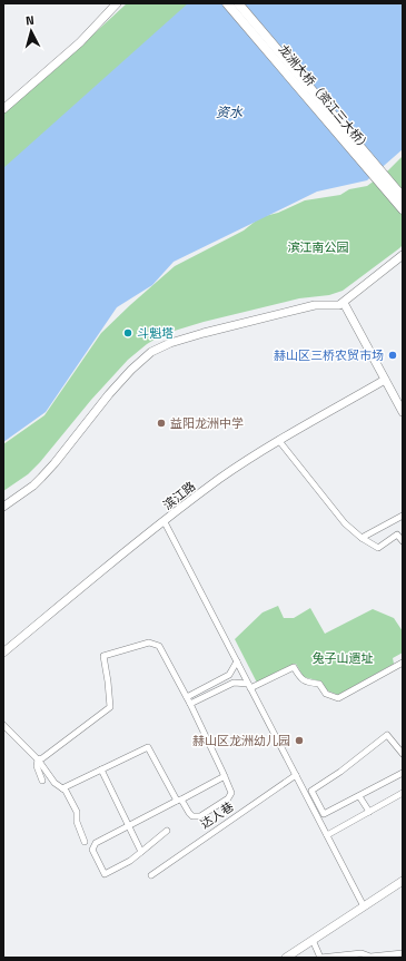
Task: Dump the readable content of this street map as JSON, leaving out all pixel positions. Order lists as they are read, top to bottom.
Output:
{
  "streets": {
    "main road": ["龙洲大桥（资江三大桥）"],
    "street": ["滨江路", "达人巷"]
  },
  "water": ["资水"],
  "parks": ["滨江南公园", "兔子山遗址"],
  "places": [
    "斗魁塔",
    "赫山区三桥农贸市场",
    "益阳龙洲中学",
    "赫山区龙洲幼儿园"
  ],
  "north": "top"
}
